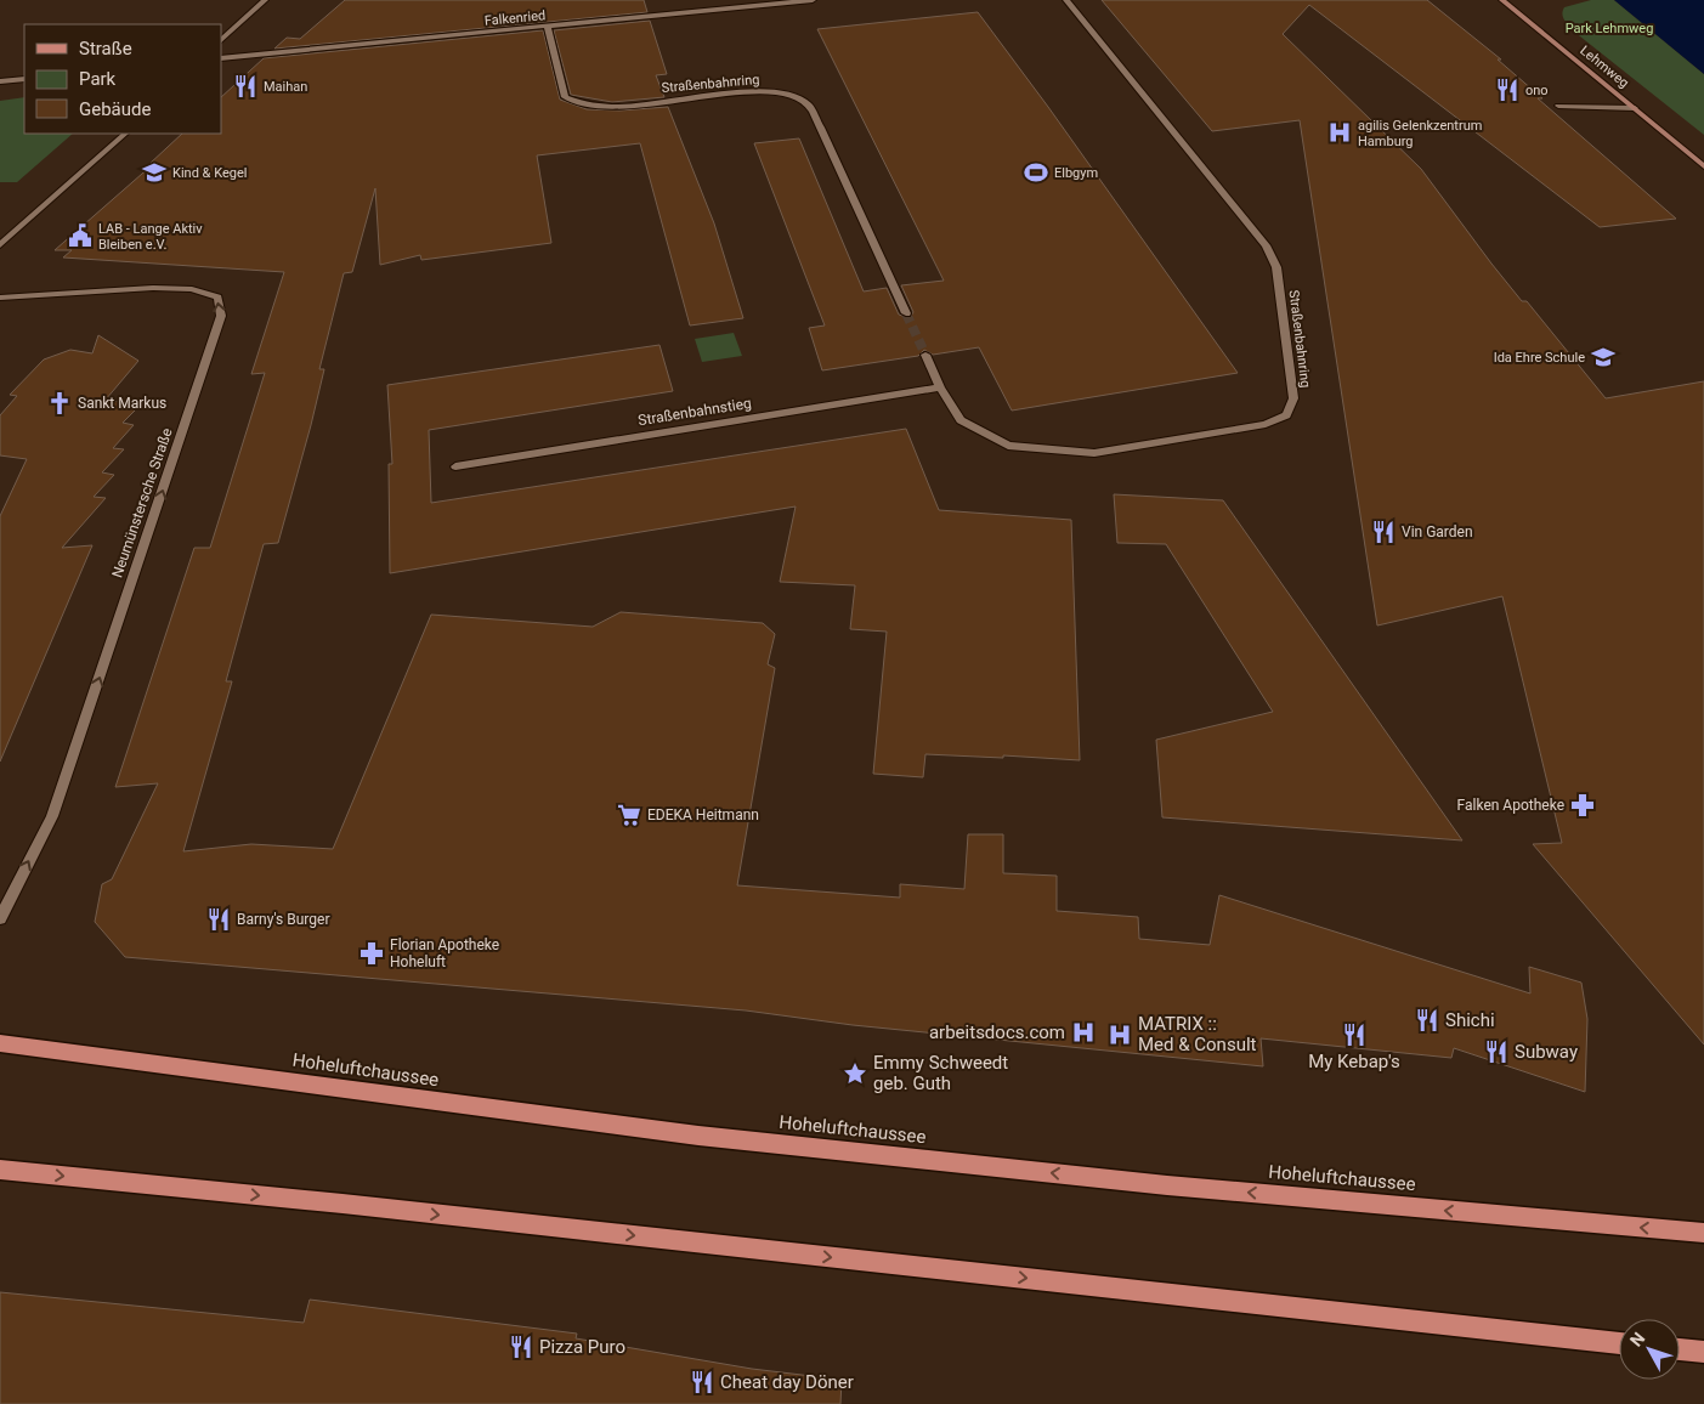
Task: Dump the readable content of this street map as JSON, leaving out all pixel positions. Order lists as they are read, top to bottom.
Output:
{
  "streets": {
    "main road": ["Hoheluftchaussee"],
    "street": [
      "Falkenried",
      "Lehmweg",
      "Straßenbahnring",
      "Straßenbahnstieg",
      "Neumünstersche Straße"
    ]
  },
  "crossings": [
    ["Falkenried", "Straßenbahnring"],
    ["Straßenbahnring", "Straßenbahnstieg"]
  ],
  "parks": ["Park Lehmweg"],
  "places": {
    "restaurant": [
      "Maihan",
      "ono",
      "Vin Garden",
      "Barny's Burger",
      "Shichi",
      "My Kebap's",
      "Subway",
      "Pizza Puro",
      "Cheat day Döner"
    ],
    "hospital": ["agilis Gelenkzentrum Hamburg", "arbeitsdocs.com", "MATRIX :: Med & Consult"],
    "school or university": ["Kind & Kegel", "Ida Ehre Schule"],
    "sports": ["Elbgym"],
    "public building": ["LAB - Lange Aktiv Bleiben e.V."],
    "church": ["Sankt Markus"],
    "pharmacy": ["Falken Apotheke", "Florian Apotheke Hoheluft"],
    "supermarket": ["EDEKA Heitmann"],
    "place": ["Emmy Schweedt geb. Guth"]
  },
  "legend": ["Straße", "Park", "Gebäude"],
  "north": "top left"
}
